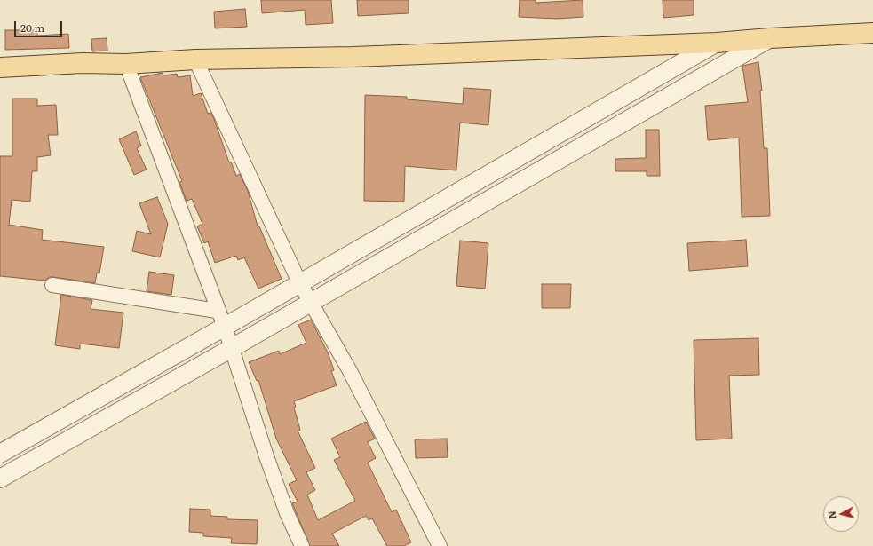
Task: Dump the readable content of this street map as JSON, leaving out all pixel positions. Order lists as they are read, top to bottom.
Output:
{
  "scale_bar": "20 m",
  "north": "left"
}
